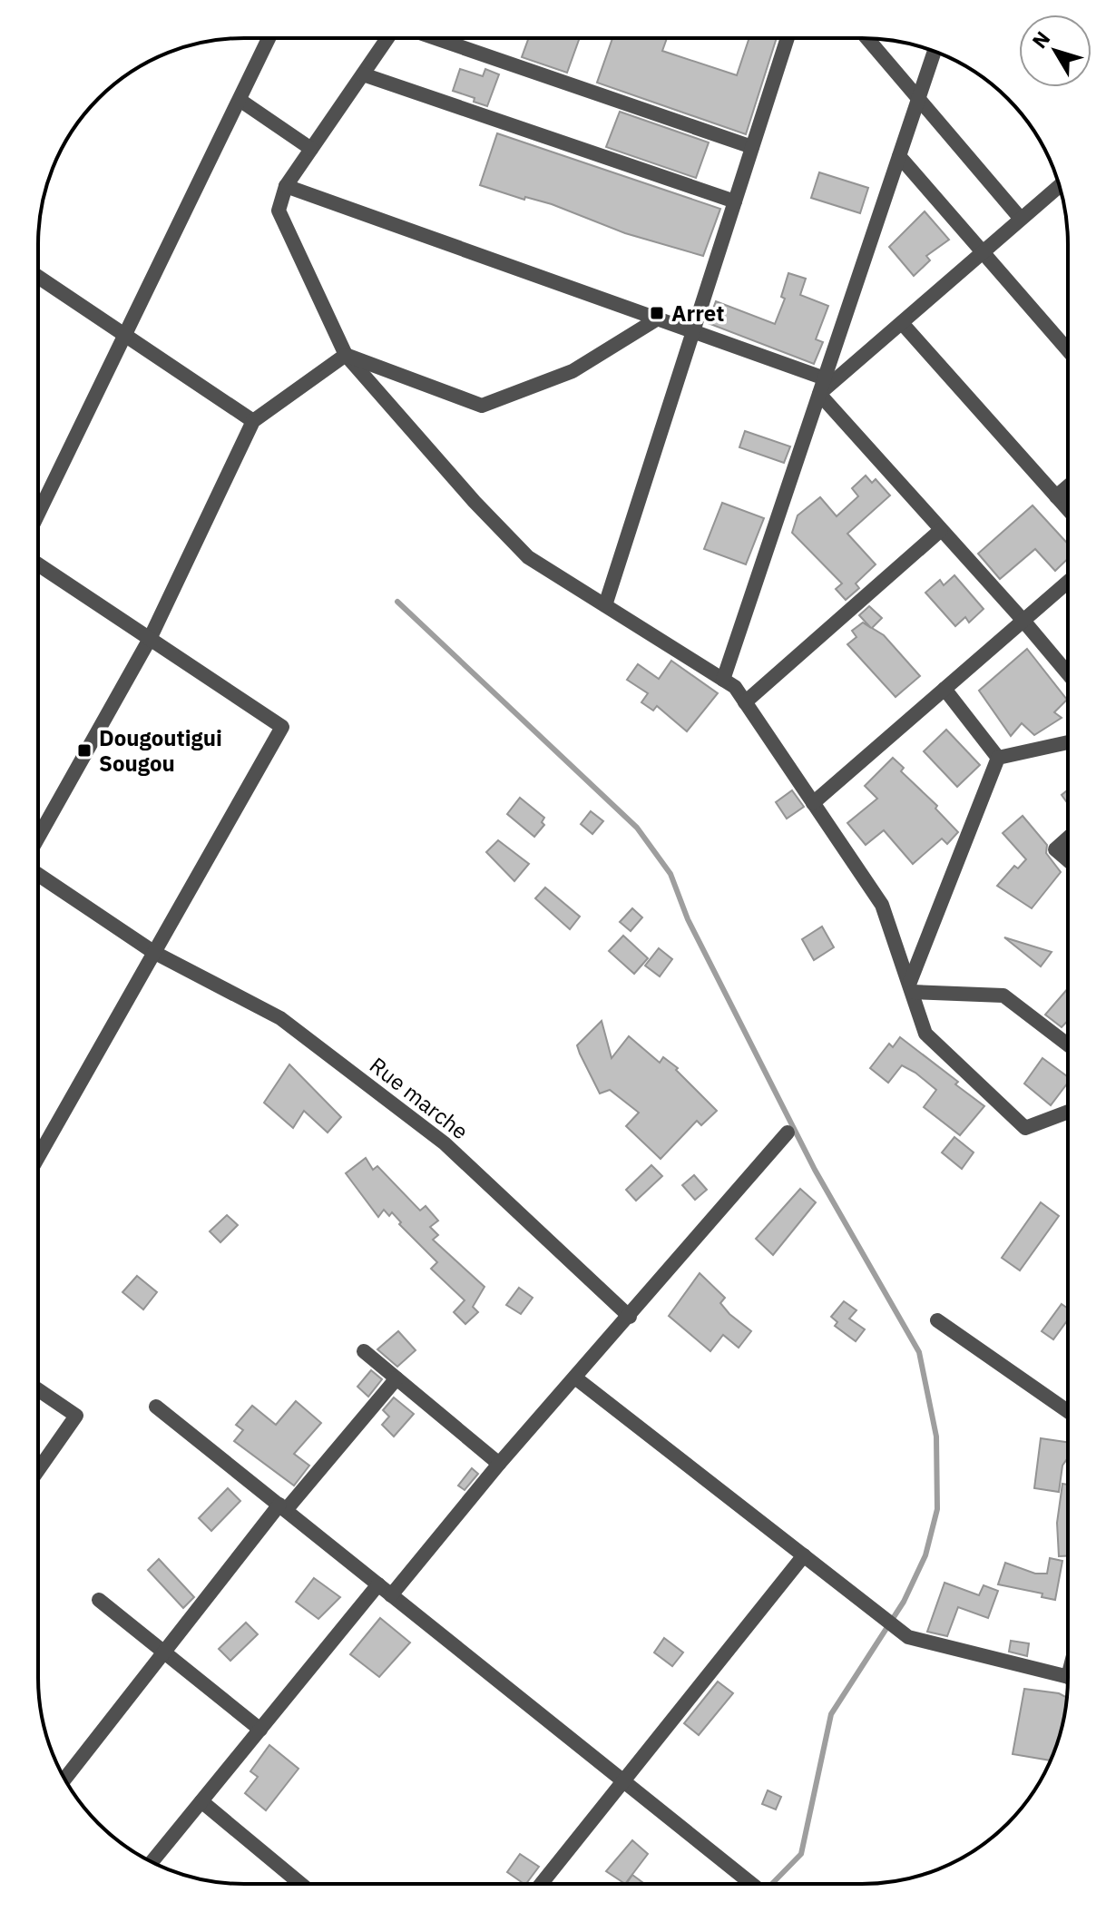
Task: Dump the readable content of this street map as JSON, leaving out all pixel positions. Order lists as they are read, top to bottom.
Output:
{
  "streets": {
    "street": ["Rue marche"]
  },
  "places": {
    "transit": ["Arret", "Dougoutigui Sougou"]
  },
  "north": "top left"
}
